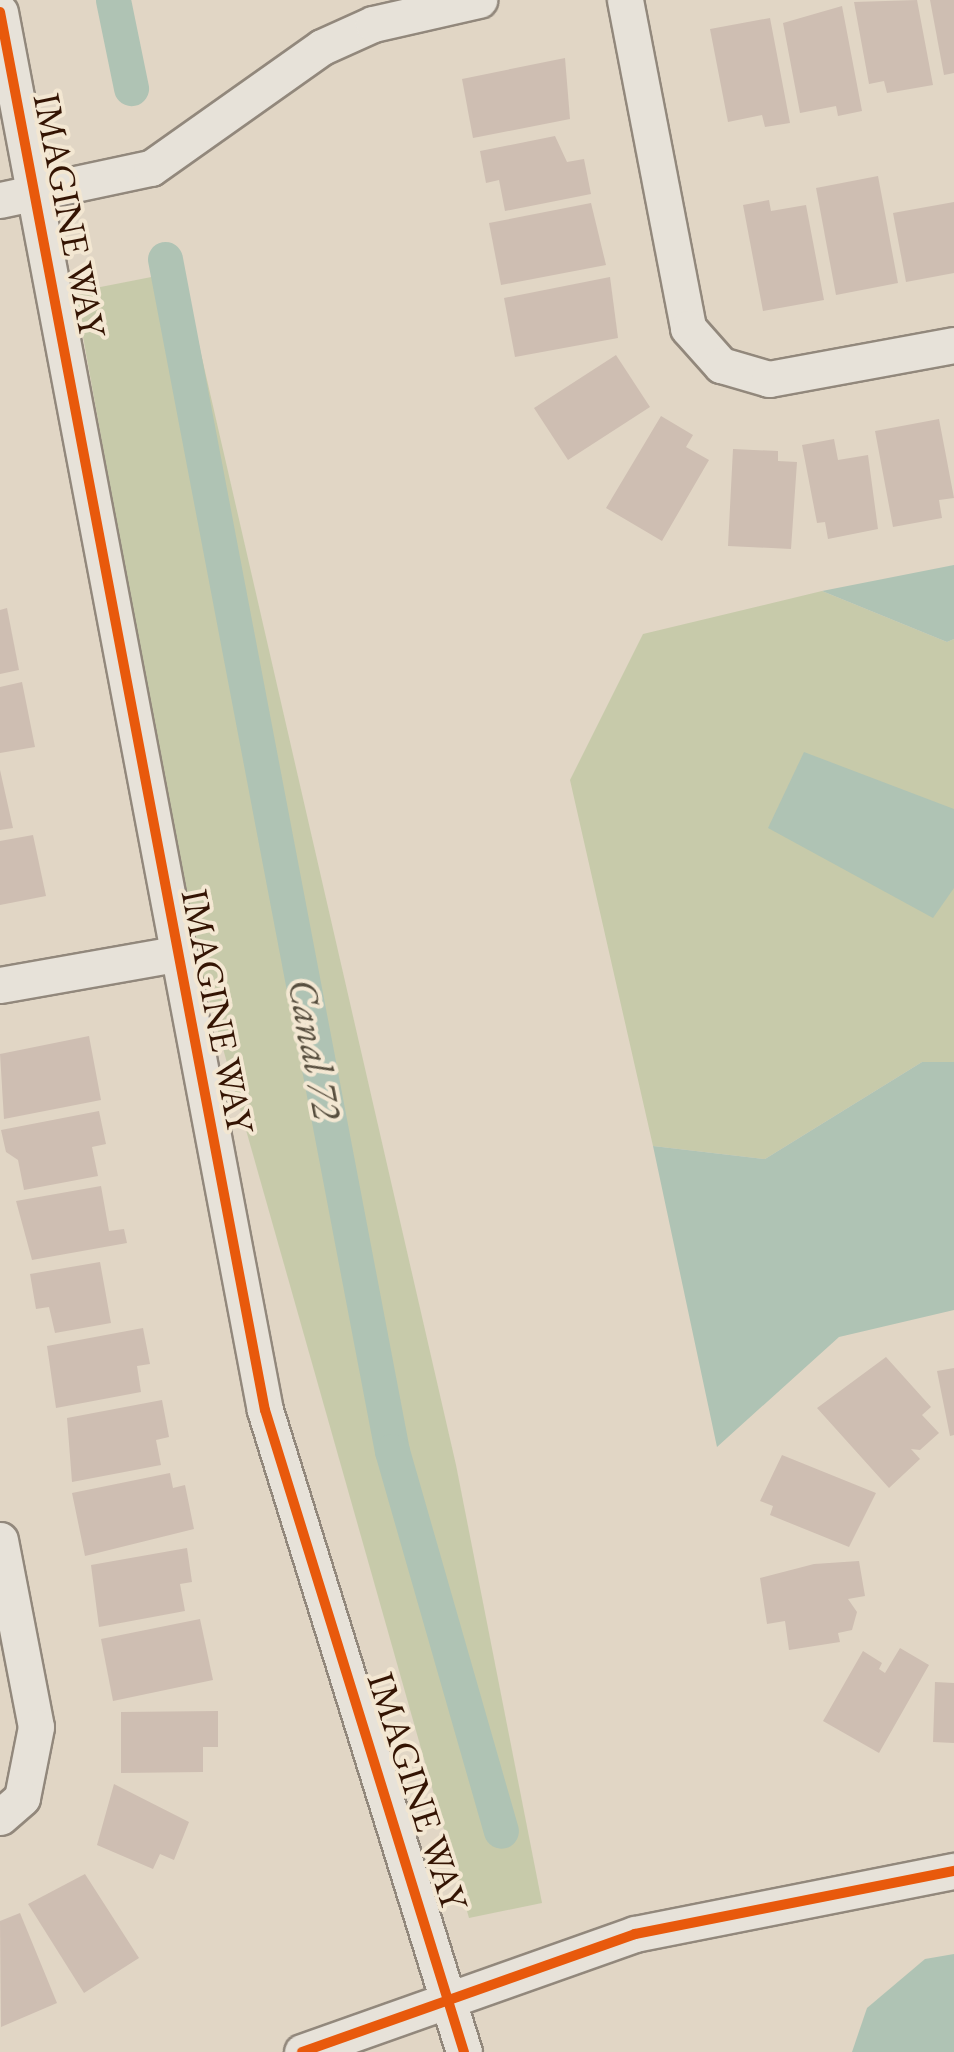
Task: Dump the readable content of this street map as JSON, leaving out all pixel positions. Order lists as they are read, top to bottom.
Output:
{
  "streets": {
    "street": ["IMAGINE WAY"]
  },
  "water": ["Canal 72"]
}
